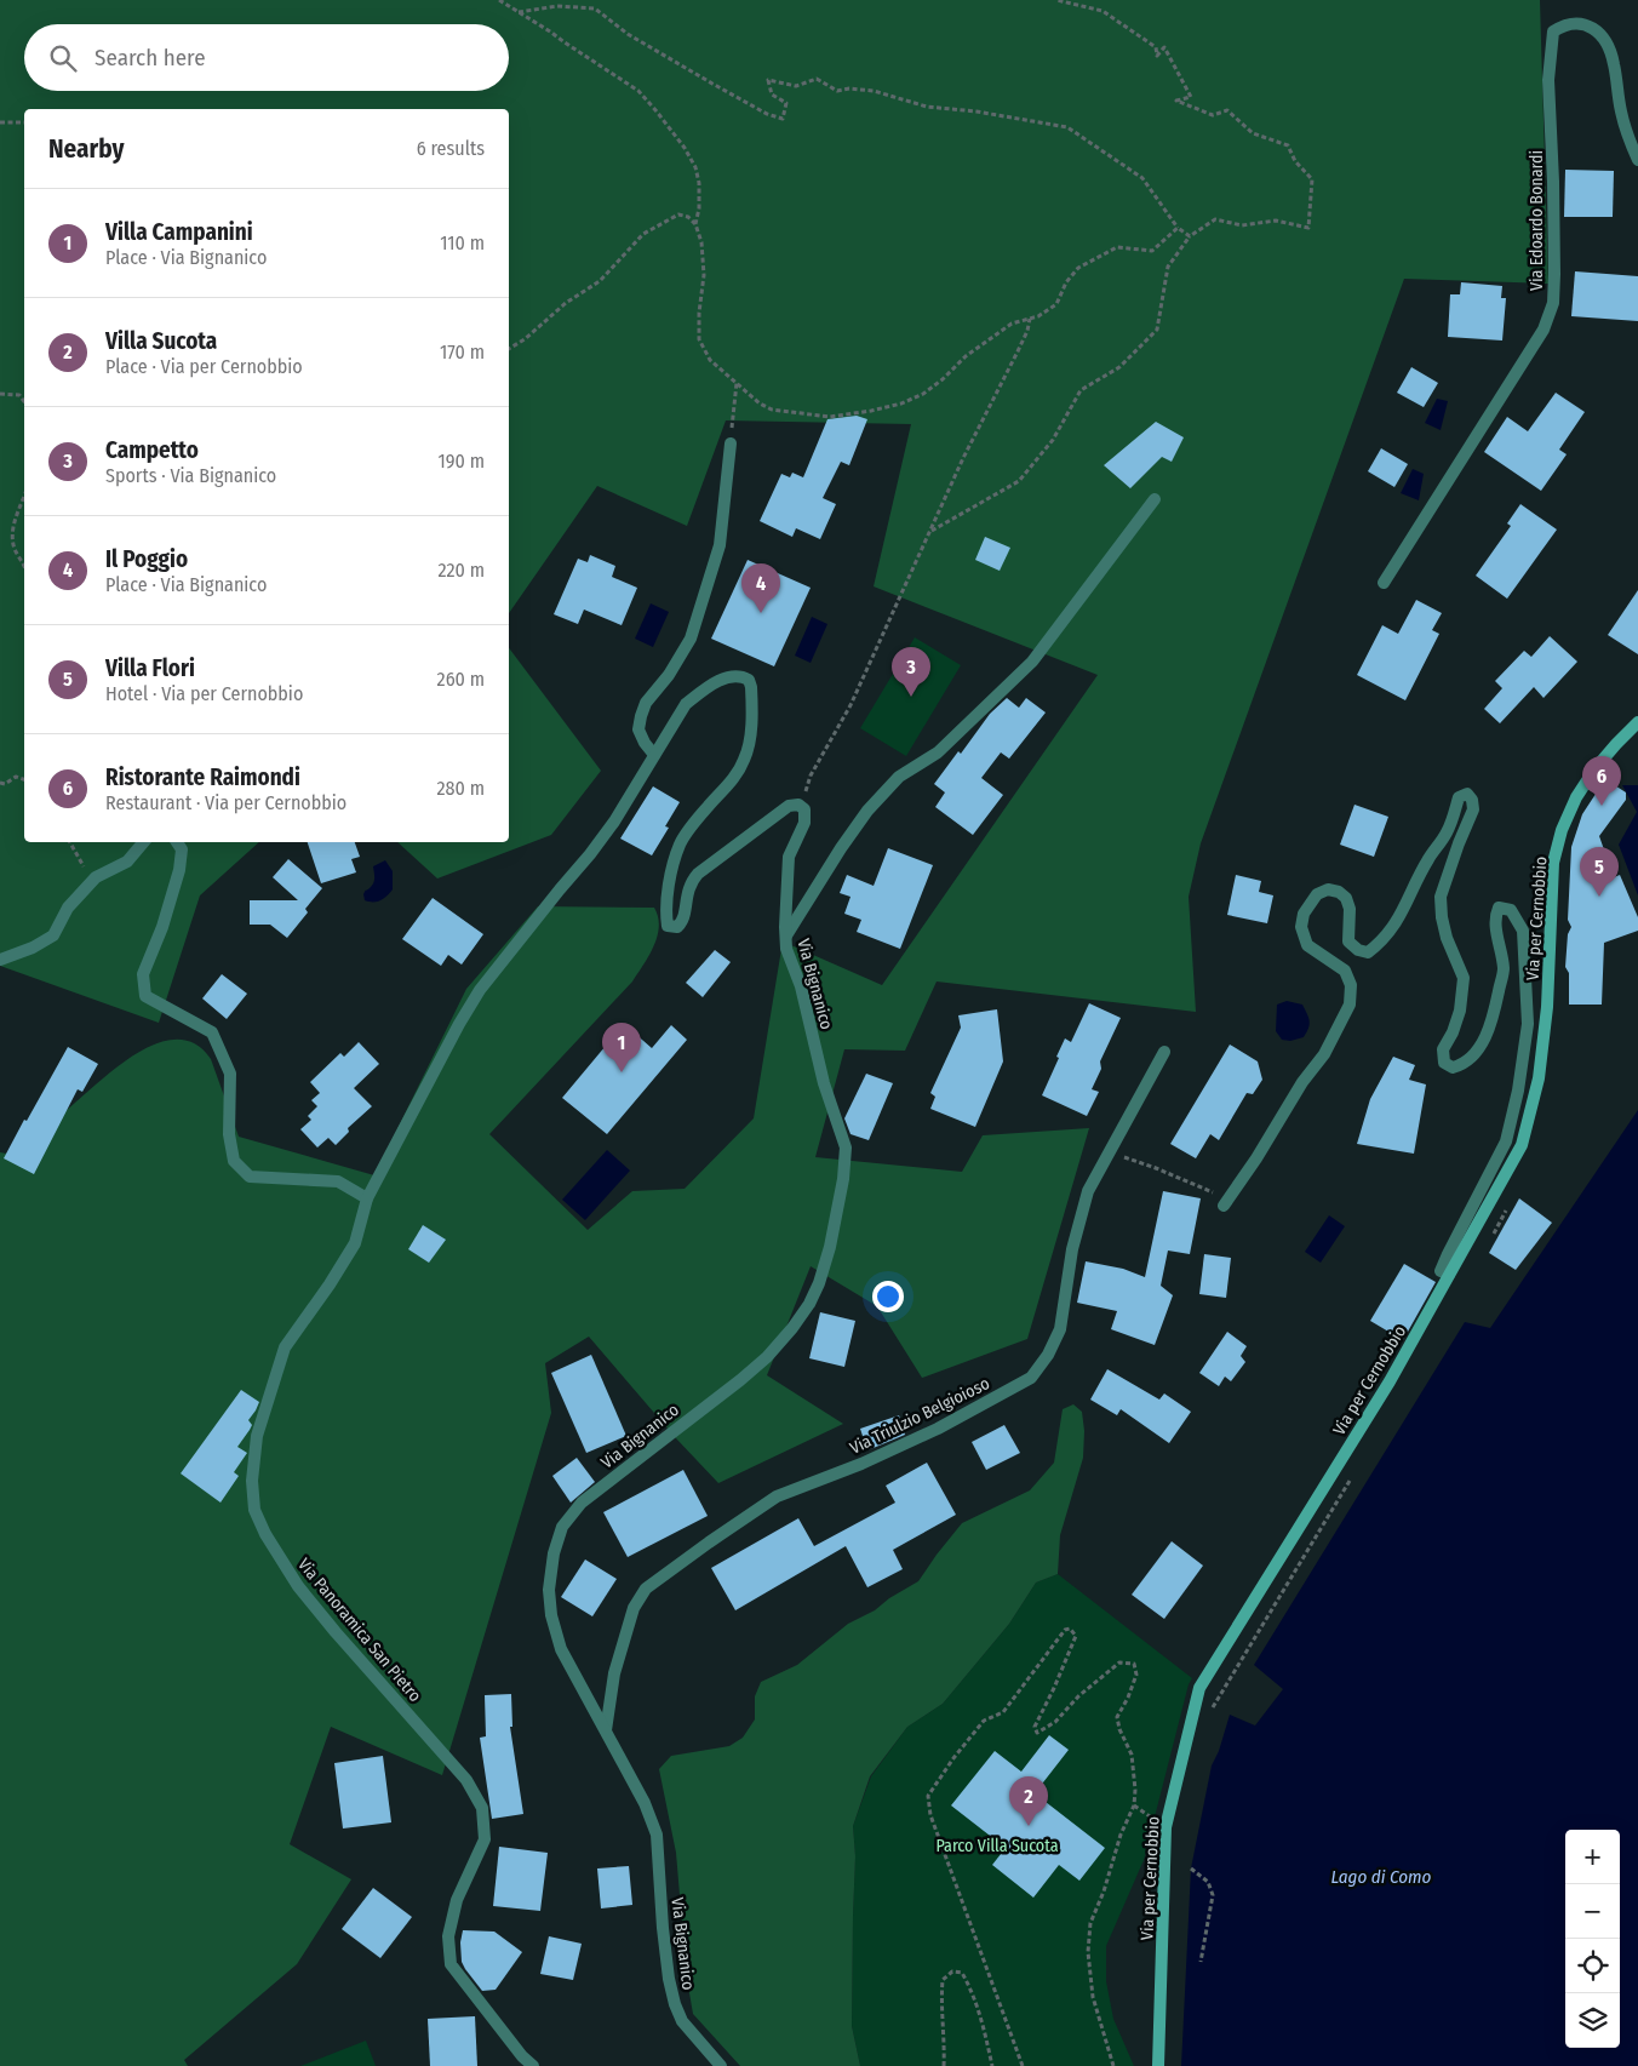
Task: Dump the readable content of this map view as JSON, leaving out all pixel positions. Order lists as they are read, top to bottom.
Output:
{
  "streets": {
    "main road": ["Via per Cernobbio"],
    "street": [
      "Via Edoardo Bonardi",
      "Via Bignanico",
      "Via Triulzio Belgioioso",
      "Via Panoramica San Pietro"
    ]
  },
  "crossings": [
    ["Via Bignanico", "Via Triulzio Belgioioso"]
  ],
  "water": ["Lago di Como"],
  "parks": ["Parco Villa Sucota"],
  "page": {
    "search": "Search here",
    "heading": ["Nearby", "6 results"],
    "list": [
      {
        "mark": "1",
        "name": "Villa Campanini",
        "note": "Place · Via Bignanico",
        "value": "110 m"
      },
      {
        "mark": "2",
        "name": "Villa Sucota",
        "note": "Place · Via per Cernobbio",
        "value": "170 m"
      },
      {
        "mark": "3",
        "name": "Campetto",
        "note": "Sports · Via Bignanico",
        "value": "190 m"
      },
      {
        "mark": "4",
        "name": "Il Poggio",
        "note": "Place · Via Bignanico",
        "value": "220 m"
      },
      {
        "mark": "5",
        "name": "Villa Flori",
        "note": "Hotel · Via per Cernobbio",
        "value": "260 m"
      },
      {
        "mark": "6",
        "name": "Ristorante Raimondi",
        "note": "Restaurant · Via per Cernobbio",
        "value": "280 m"
      }
    ],
    "pins": [
      "4",
      "3",
      "6",
      "5",
      "1",
      "2"
    ],
    "map_buttons": ["+", "−"]
  }
}
